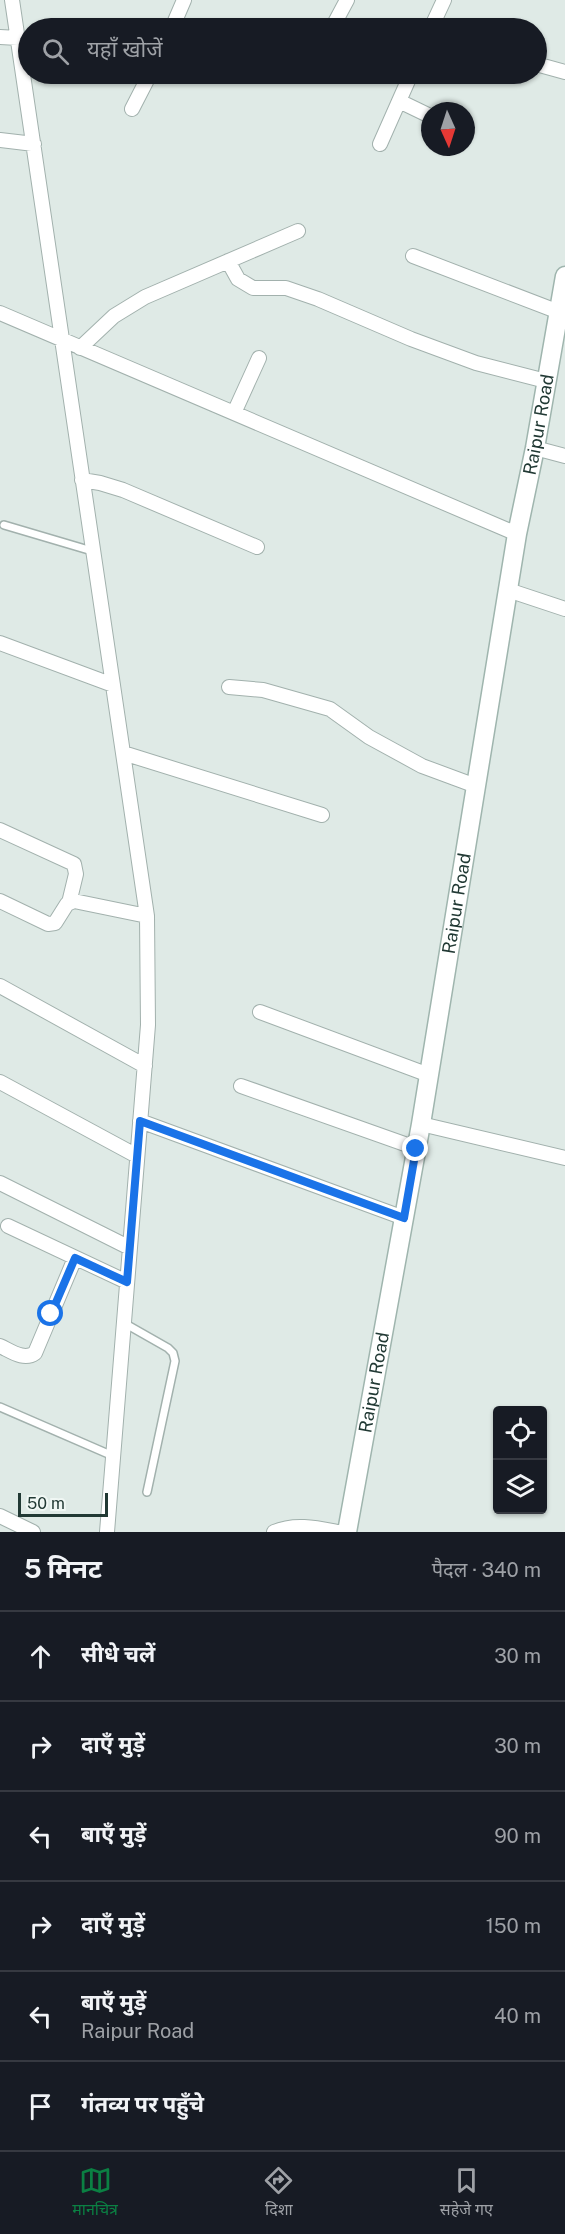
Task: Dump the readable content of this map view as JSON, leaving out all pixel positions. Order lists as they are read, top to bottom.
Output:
{
  "streets": {
    "main road": ["Raipur Road"]
  },
  "scale_bar": "50 m",
  "north": "bottom",
  "page": {
    "search": "यहाँ खोजें",
    "scale": "50 m",
    "heading": ["5 मिनट", "पैदल · 340 m"],
    "list": [
      ["सीधे चलें", "30 m"],
      ["दाएँ मुड़ें", "30 m"],
      ["बाएँ मुड़ें", "90 m"],
      ["दाएँ मुड़ें", "150 m"],
      ["बाएँ मुड़ें", "Raipur Road", "40 m"],
      "गंतव्य पर पहुँचे"
    ],
    "nav": ["मानचित्र", "दिशा", "सहेजे गए"]
  }
}
